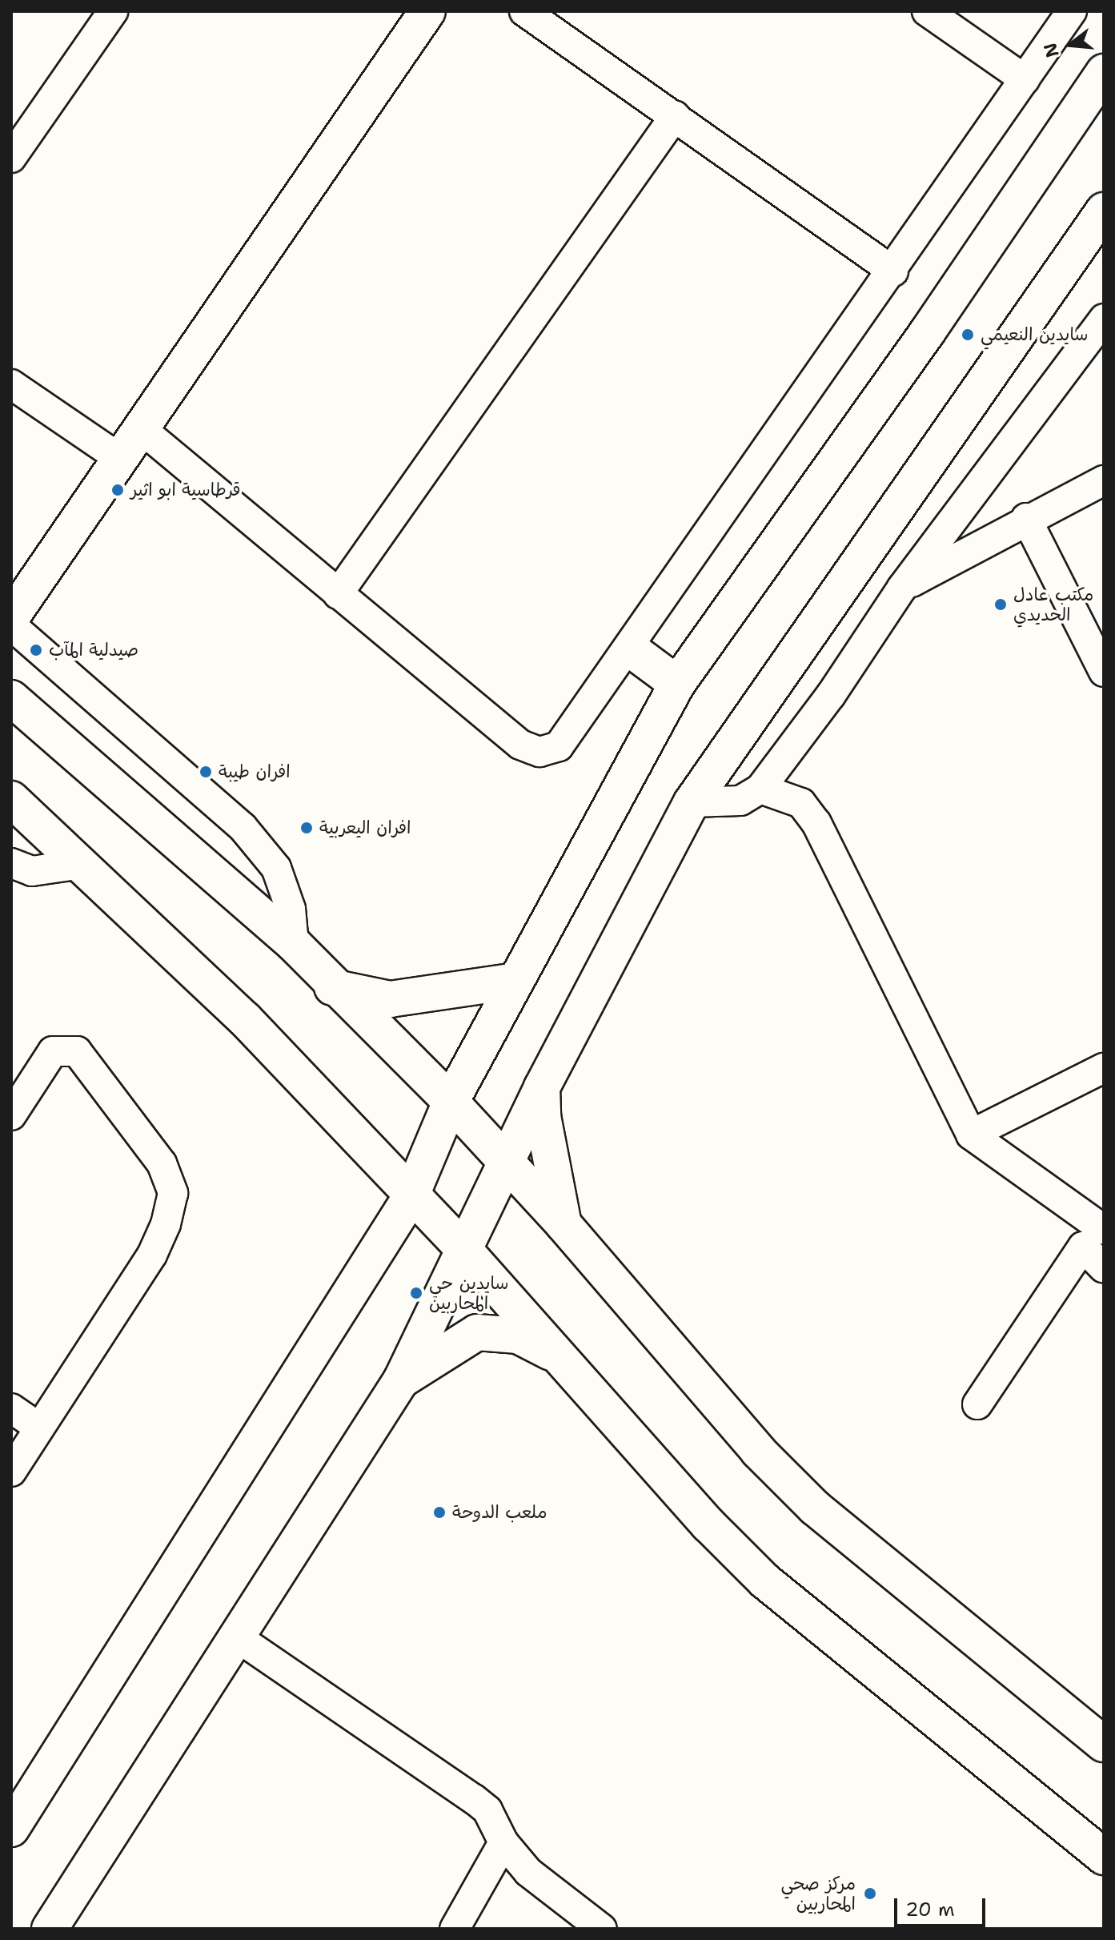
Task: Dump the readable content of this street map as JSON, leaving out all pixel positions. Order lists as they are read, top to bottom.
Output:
{
  "places": [
    "سايدين النعيمي",
    "قرطاسية ابو اثير",
    "مكتب عادل الحديدي",
    "صيدلية المآب",
    "افران طيبة",
    "افران اليعربية",
    "سايدين حي المحاربين",
    "ملعب الدوحة",
    "مركز صحي المحاربين"
  ],
  "scale_bar": "20 m",
  "north": "left"
}
